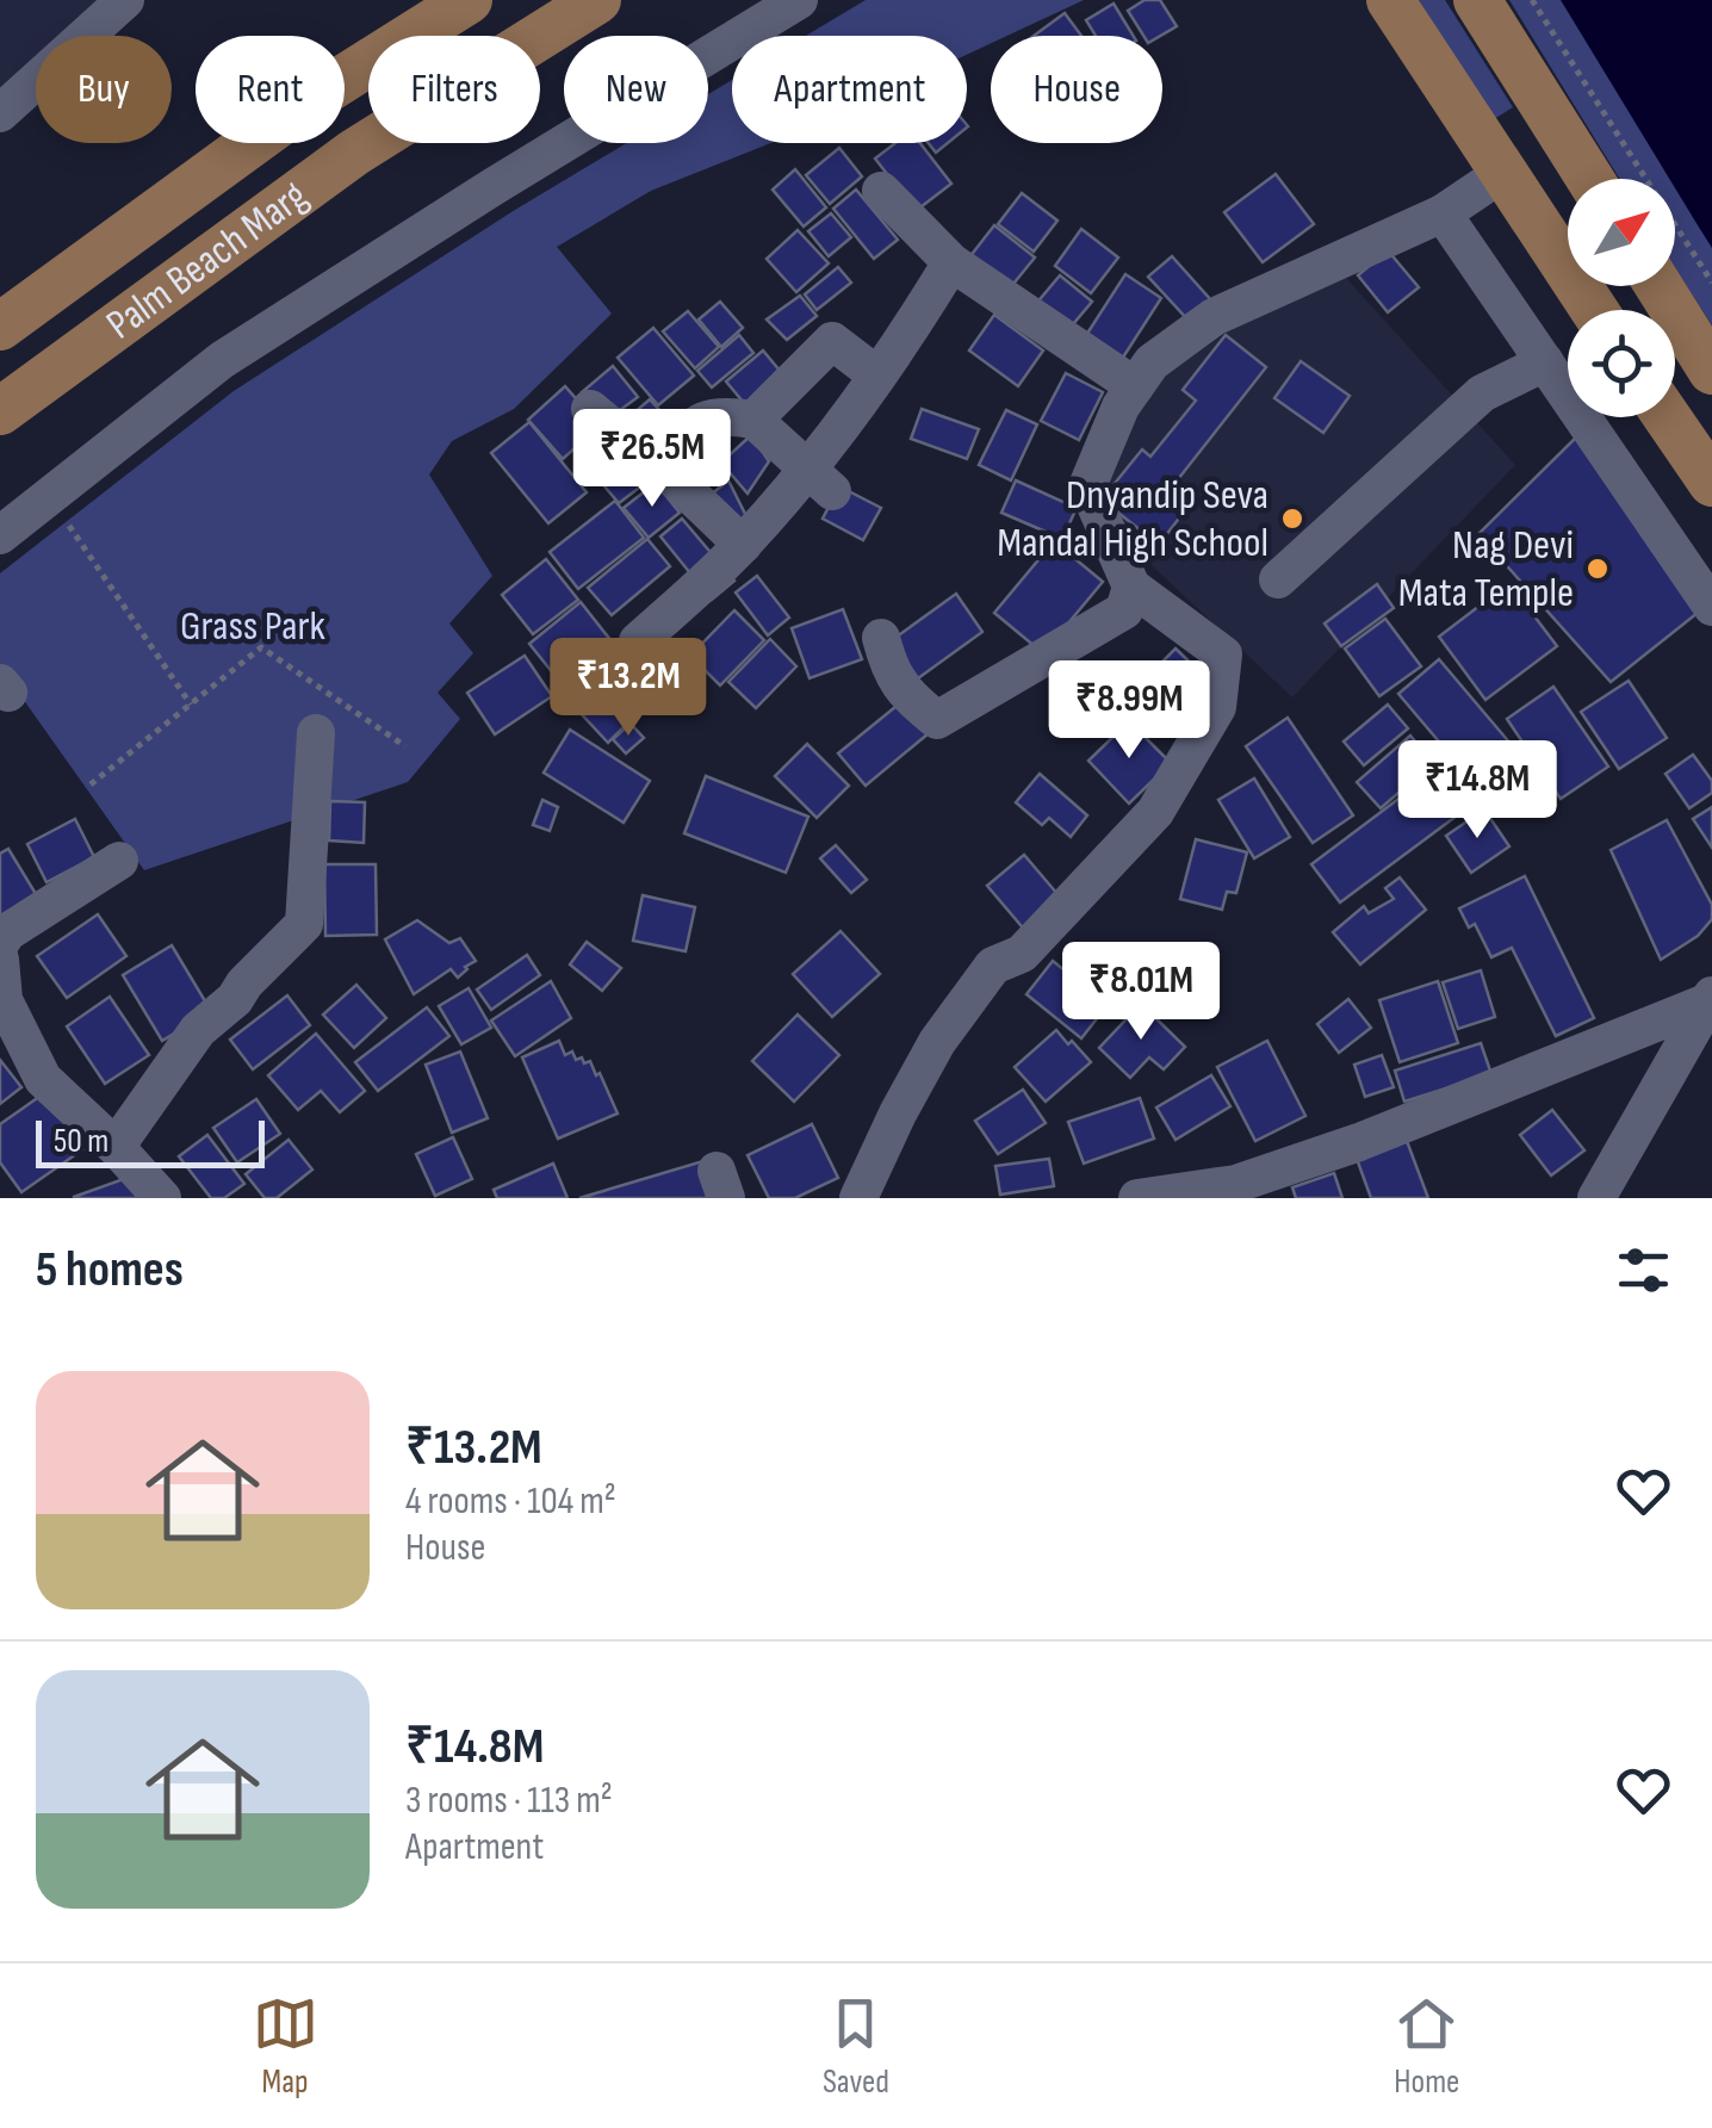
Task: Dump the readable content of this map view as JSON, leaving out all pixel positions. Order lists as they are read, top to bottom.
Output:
{
  "streets": {
    "main road": ["Palm Beach Marg"]
  },
  "parks": ["Grass Park"],
  "places": ["Dnyandip Seva Mandal High School", "Nag Devi Mata Temple"],
  "scale_bar": "50 m",
  "north": "top right",
  "page": {
    "chip": [
      "Buy",
      "Rent",
      "Filters",
      "New",
      "Apartment",
      "House"
    ],
    "price": [
      "₹26.5M",
      "₹13.2M",
      "₹8.99M",
      "₹14.8M",
      "₹8.01M"
    ],
    "scale": "50 m",
    "heading": "5 homes",
    "list": [
      {
        "name": "₹13.2M",
        "note": "4 rooms · 104 m² · House"
      },
      {
        "name": "₹14.8M",
        "note": "3 rooms · 113 m² · Apartment"
      }
    ],
    "tabs": ["Map", "Saved", "Home"]
  }
}
